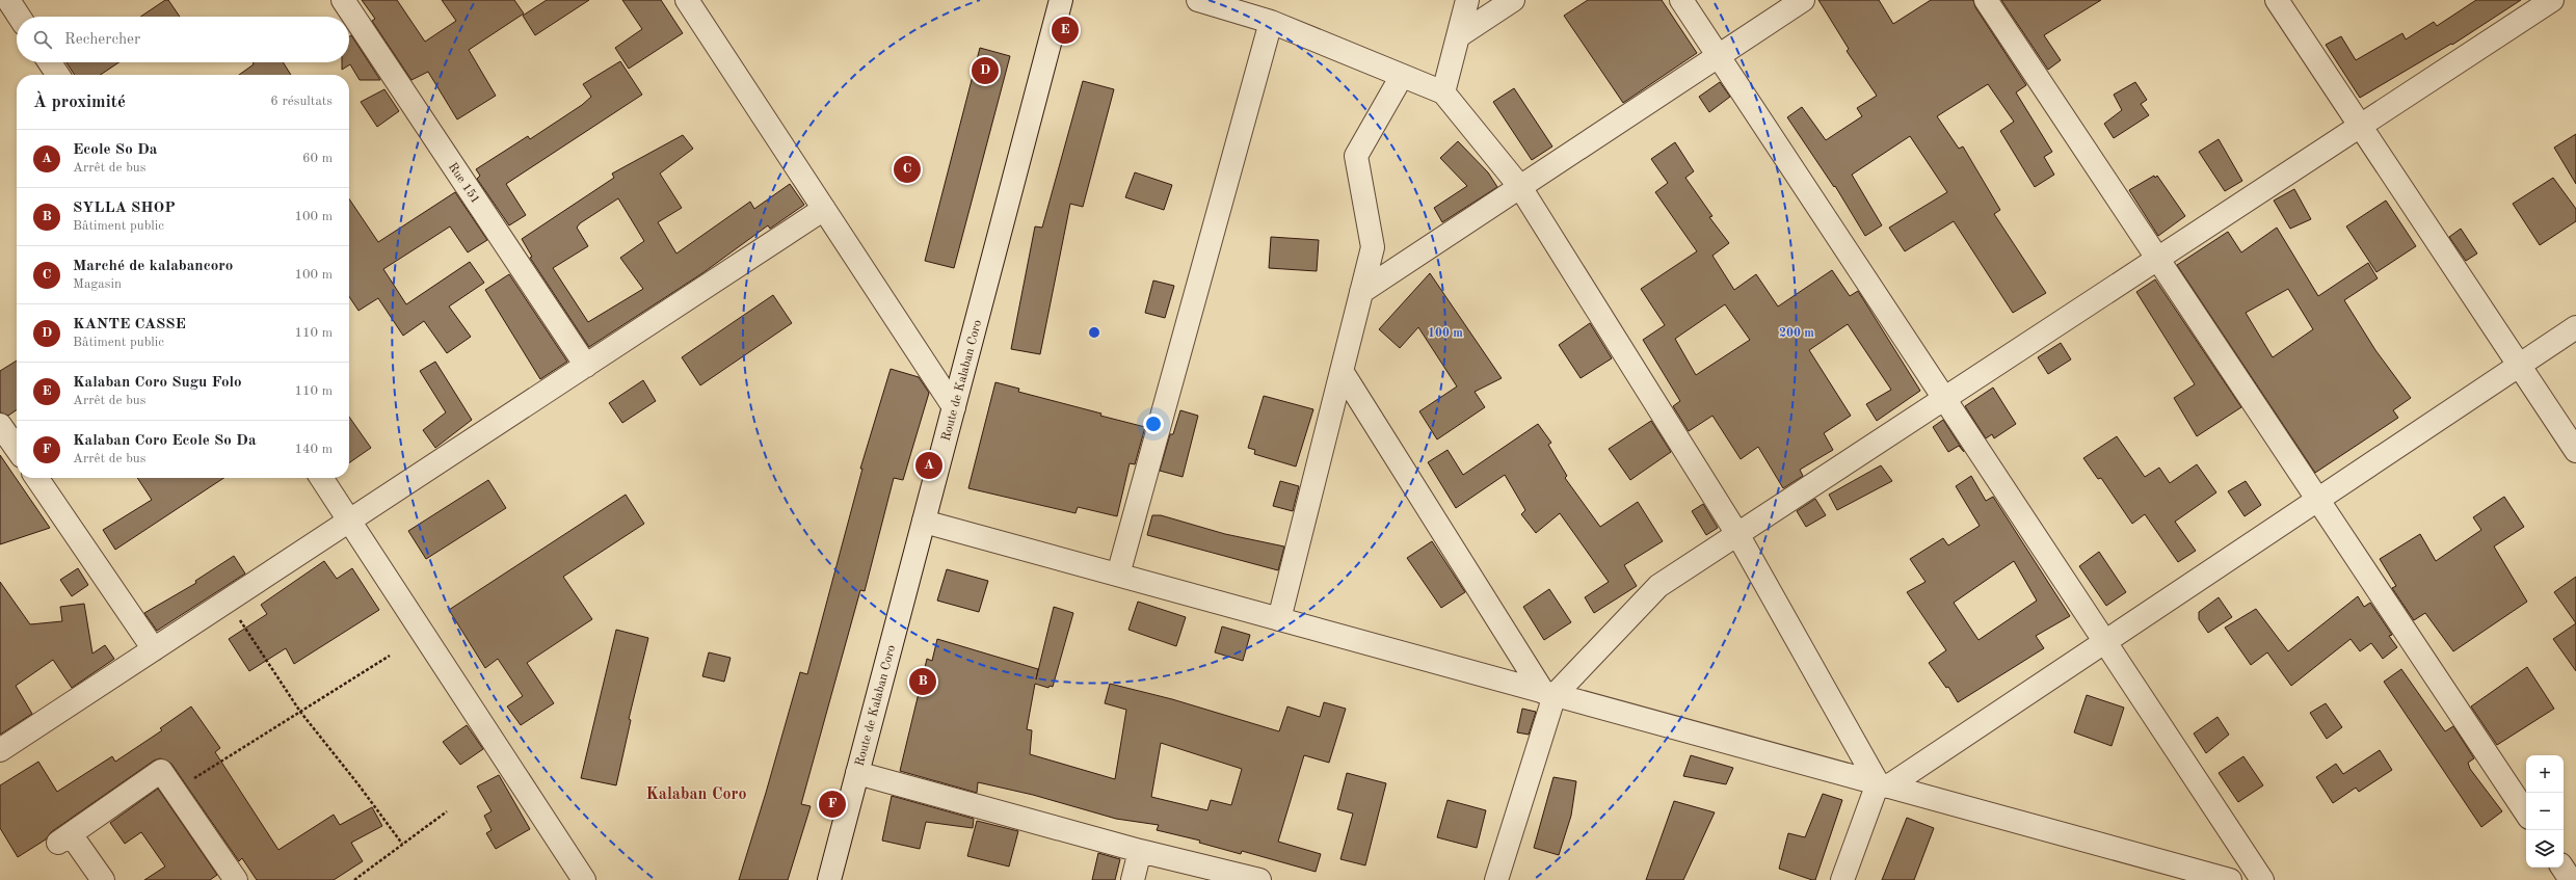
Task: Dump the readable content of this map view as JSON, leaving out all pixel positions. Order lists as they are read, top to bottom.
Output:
{
  "streets": {
    "street": ["Rue 151", "Route de Kalaban Coro"]
  },
  "districts": ["Kalaban Coro"],
  "page": {
    "pins": [
      "E",
      "D",
      "C",
      "A",
      "B",
      "F"
    ],
    "search": "Rechercher",
    "heading": ["À proximité", "6 résultats"],
    "list": [
      {
        "mark": "A",
        "name": "Ecole So Da",
        "note": "Arrêt de bus",
        "value": "60 m"
      },
      {
        "mark": "B",
        "name": "SYLLA SHOP",
        "note": "Bâtiment public",
        "value": "100 m"
      },
      {
        "mark": "C",
        "name": "Marché de kalabancoro",
        "note": "Magasin",
        "value": "100 m"
      },
      {
        "mark": "D",
        "name": "KANTE CASSE",
        "note": "Bâtiment public",
        "value": "110 m"
      },
      {
        "mark": "E",
        "name": "Kalaban Coro Sugu Folo",
        "note": "Arrêt de bus",
        "value": "110 m"
      },
      {
        "mark": "F",
        "name": "Kalaban Coro Ecole So Da",
        "note": "Arrêt de bus",
        "value": "140 m"
      }
    ],
    "map_buttons": ["+", "−"]
  },
  "rings": ["100 m", "200 m"]
}
